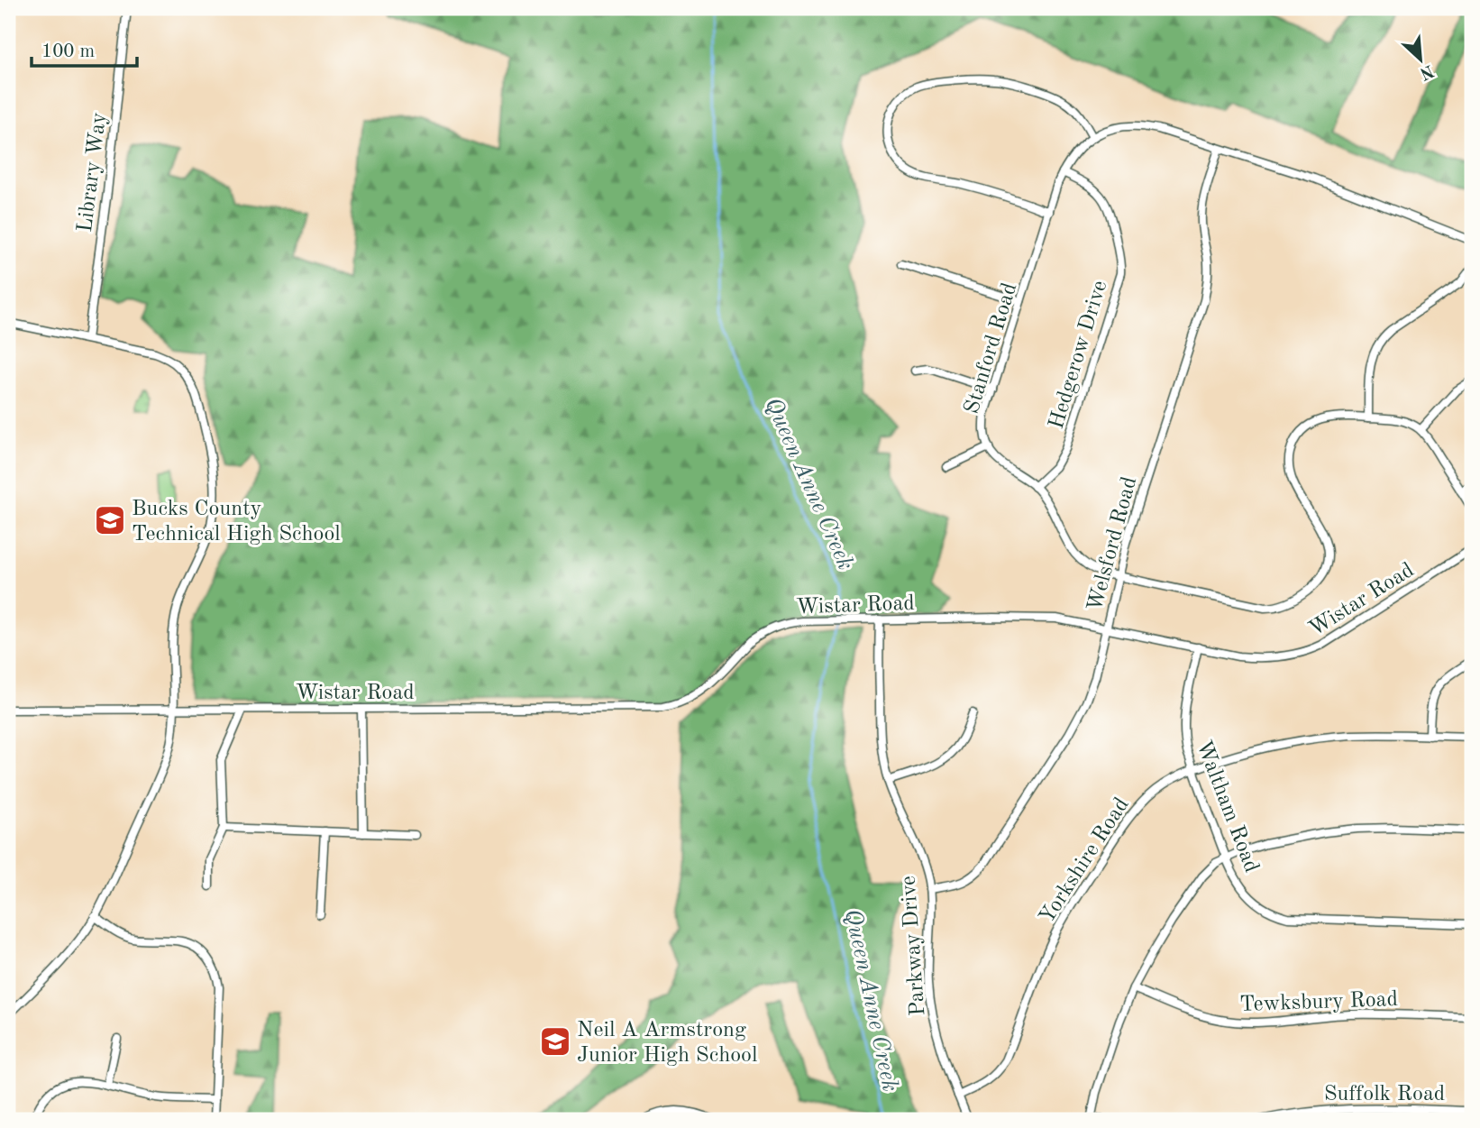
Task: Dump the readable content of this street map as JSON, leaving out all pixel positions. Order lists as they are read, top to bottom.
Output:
{
  "streets": {
    "street": [
      "Library Way",
      "Stanford Road",
      "Hedgerow Drive",
      "Welsford Road",
      "Wistar Road",
      "Waltham Road",
      "Yorkshire Road",
      "Parkway Drive",
      "Tewksbury Road",
      "Suffolk Road"
    ]
  },
  "crossings": [
    ["Stanford Road", "Hedgerow Drive"],
    ["Stanford Road", "Welsford Road"],
    ["Welsford Road", "Wistar Road"],
    ["Welsford Road", "Parkway Drive"],
    ["Wistar Road", "Waltham Road"],
    ["Wistar Road", "Parkway Drive"],
    ["Waltham Road", "Yorkshire Road"],
    ["Yorkshire Road", "Parkway Drive"]
  ],
  "water": ["Queen Anne Creek"],
  "places": {
    "school or university": ["Bucks County Technical High School", "Neil A Armstrong Junior High School"]
  },
  "scale_bar": "100 m",
  "north": "bottom right"
}
